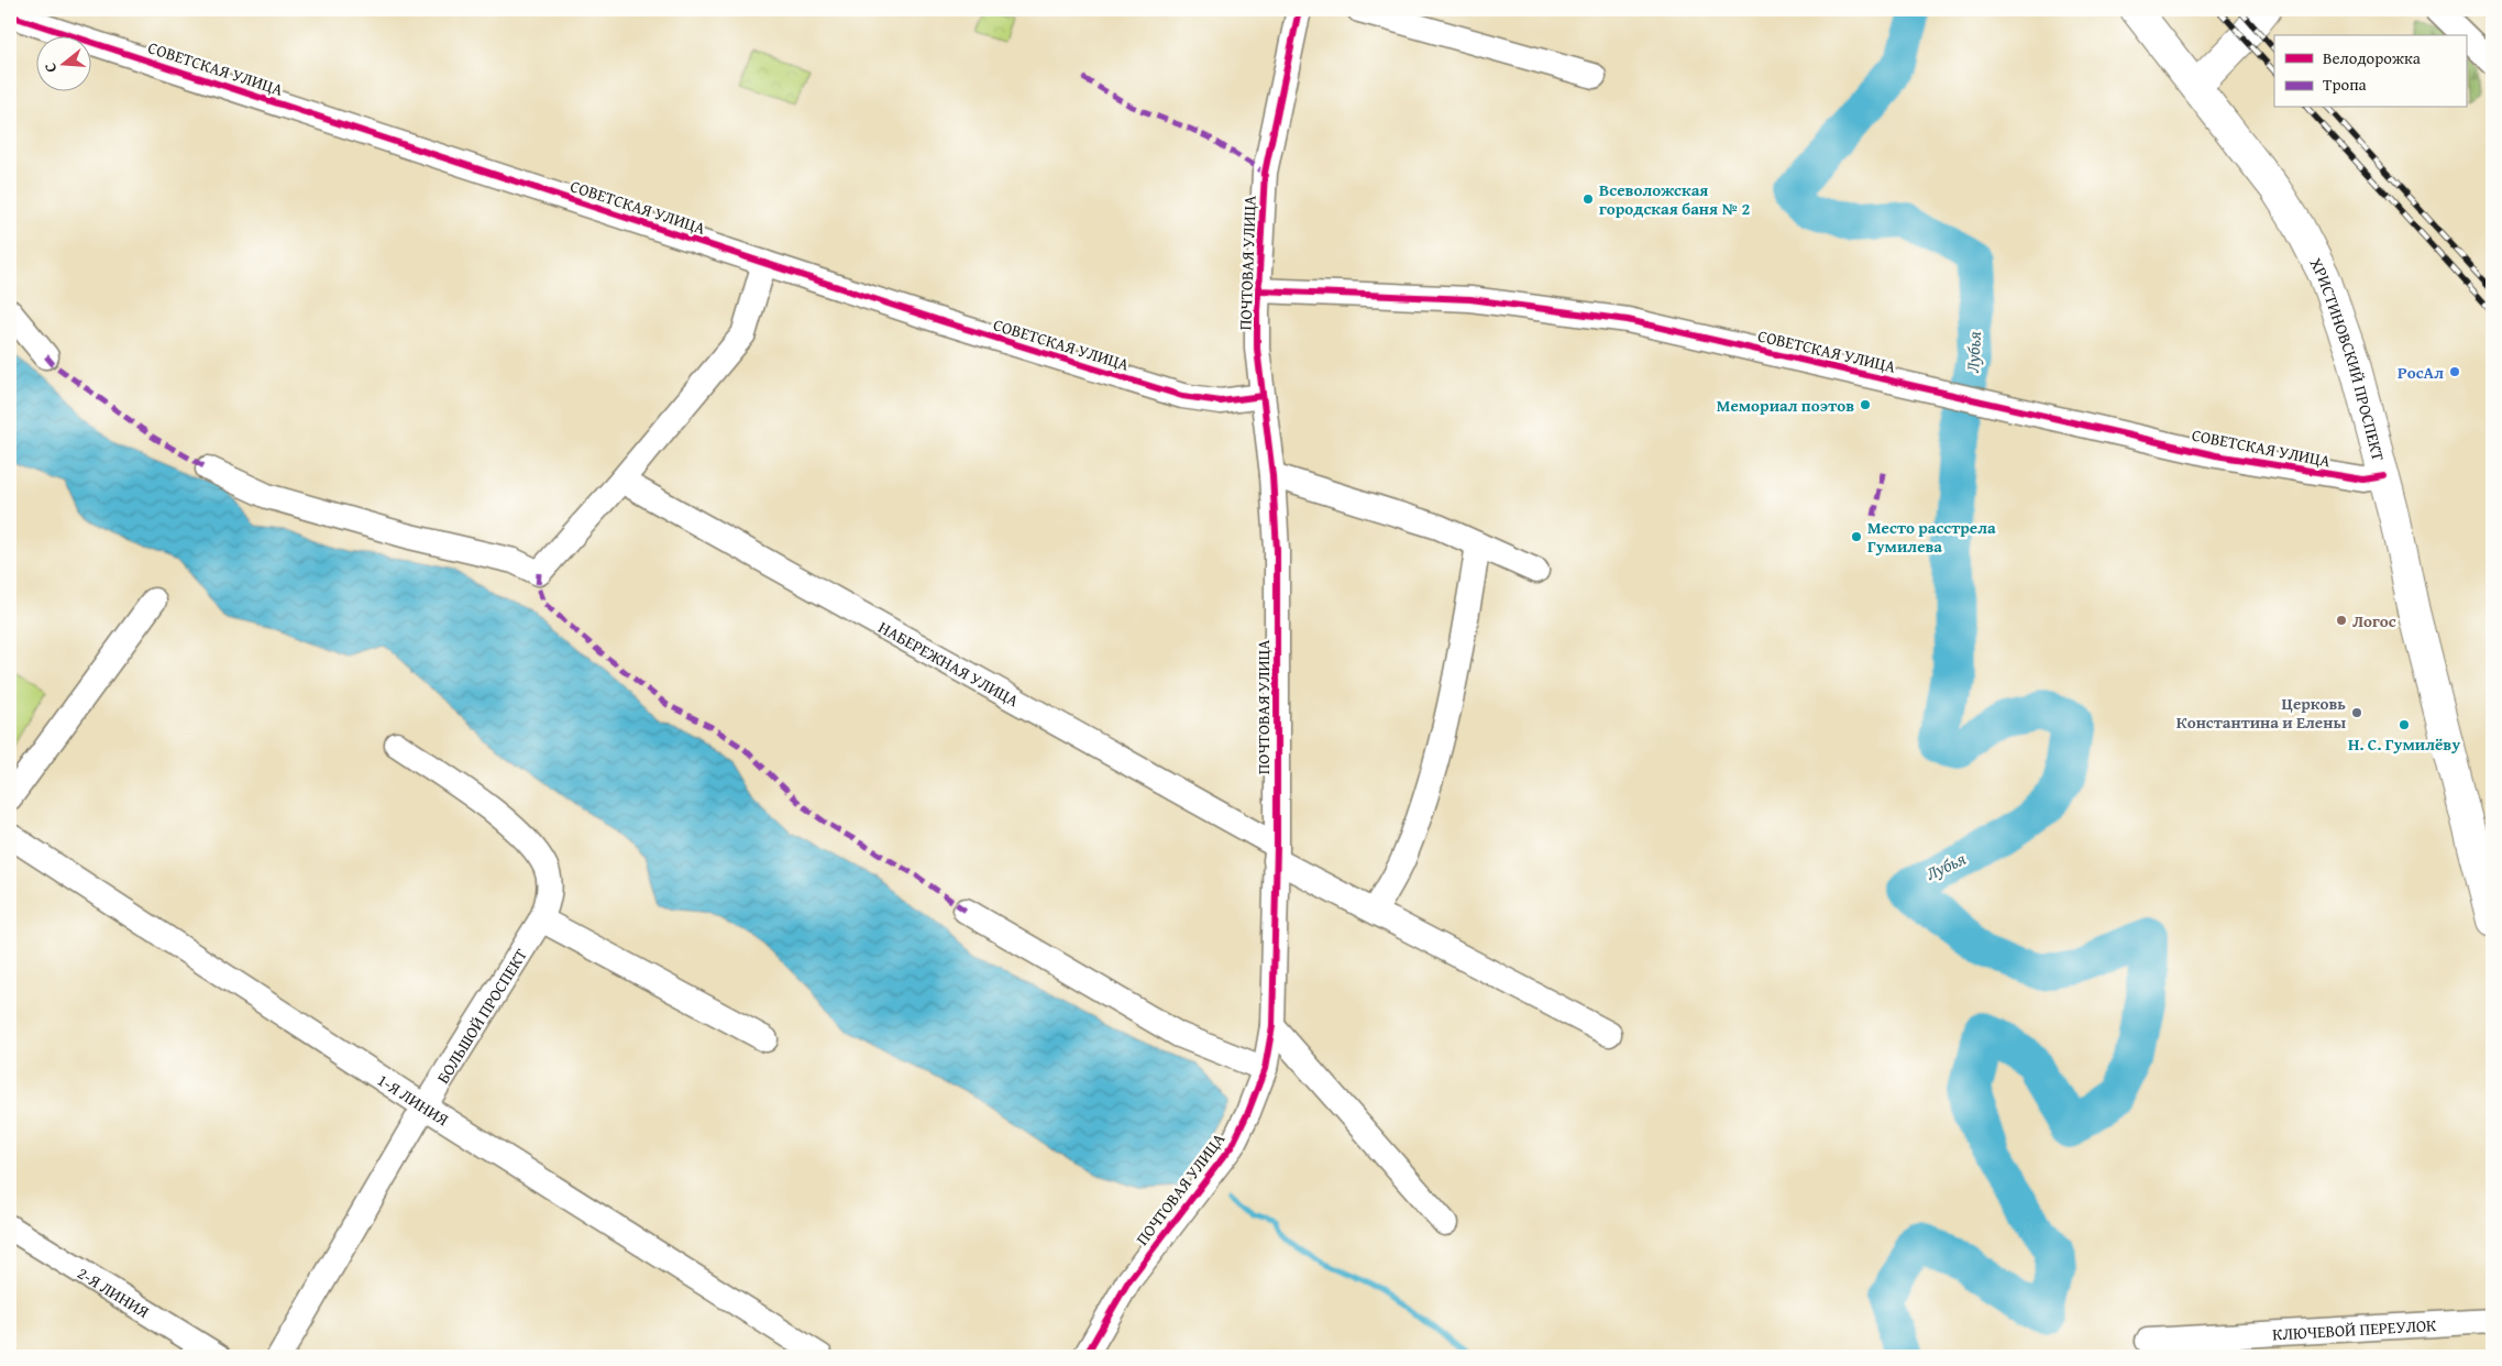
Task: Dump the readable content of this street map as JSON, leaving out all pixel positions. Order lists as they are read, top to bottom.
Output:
{
  "streets": {
    "street": [
      "СОВЕТСКАЯ УЛИЦА",
      "ПОЧТОВАЯ УЛИЦА",
      "ХРИСТИНОВСКИЙ ПРОСПЕКТ",
      "НАБЕРЕЖНАЯ УЛИЦА",
      "БОЛЬШОЙ ПРОСПЕКТ",
      "1-Я ЛИНИЯ",
      "2-Я ЛИНИЯ",
      "КЛЮЧЕВОЙ ПЕРЕУЛОК"
    ]
  },
  "crossings": [
    ["СОВЕТСКАЯ УЛИЦА", "ПОЧТОВАЯ УЛИЦА"],
    ["СОВЕТСКАЯ УЛИЦА", "ХРИСТИНОВСКИЙ ПРОСПЕКТ"],
    ["ПОЧТОВАЯ УЛИЦА", "НАБЕРЕЖНАЯ УЛИЦА"],
    ["БОЛЬШОЙ ПРОСПЕКТ", "1-Я ЛИНИЯ"]
  ],
  "water": ["Лубья"],
  "places": [
    "Всеволожская городская баня № 2",
    "РосАл",
    "Мемориал поэтов",
    "Место расстрела Гумилева",
    "Логос",
    "Церковь Константина и Елены",
    "Н. С. Гумилёву"
  ],
  "legend": ["Велодорожка", "Тропа"],
  "north": "left"
}
